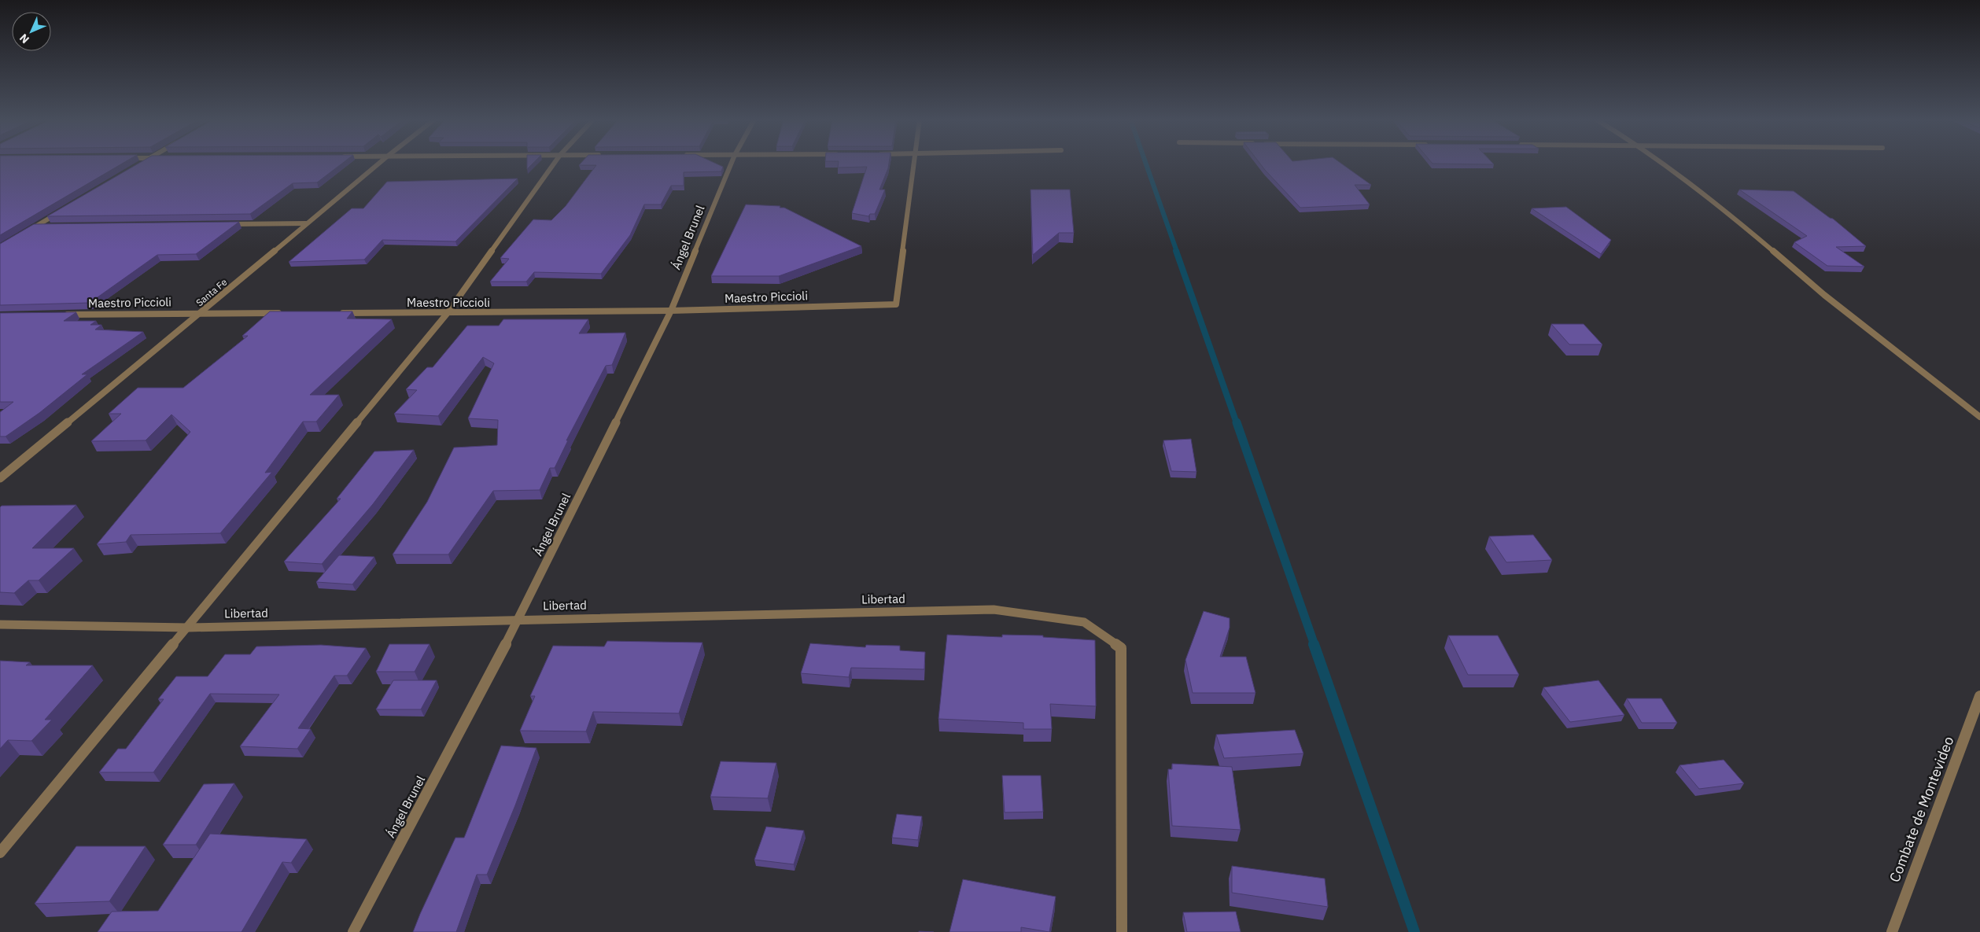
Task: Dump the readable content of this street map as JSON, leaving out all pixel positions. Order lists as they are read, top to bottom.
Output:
{
  "streets": {
    "street": [
      "Ángel Brunel",
      "Santa Fe",
      "Maestro Piccioli",
      "Libertad",
      "Combate de Montevideo"
    ]
  },
  "crossings": [
    ["Ángel Brunel", "Maestro Piccioli"],
    ["Ángel Brunel", "Libertad"],
    ["Santa Fe", "Maestro Piccioli"]
  ],
  "north": "bottom left"
}
